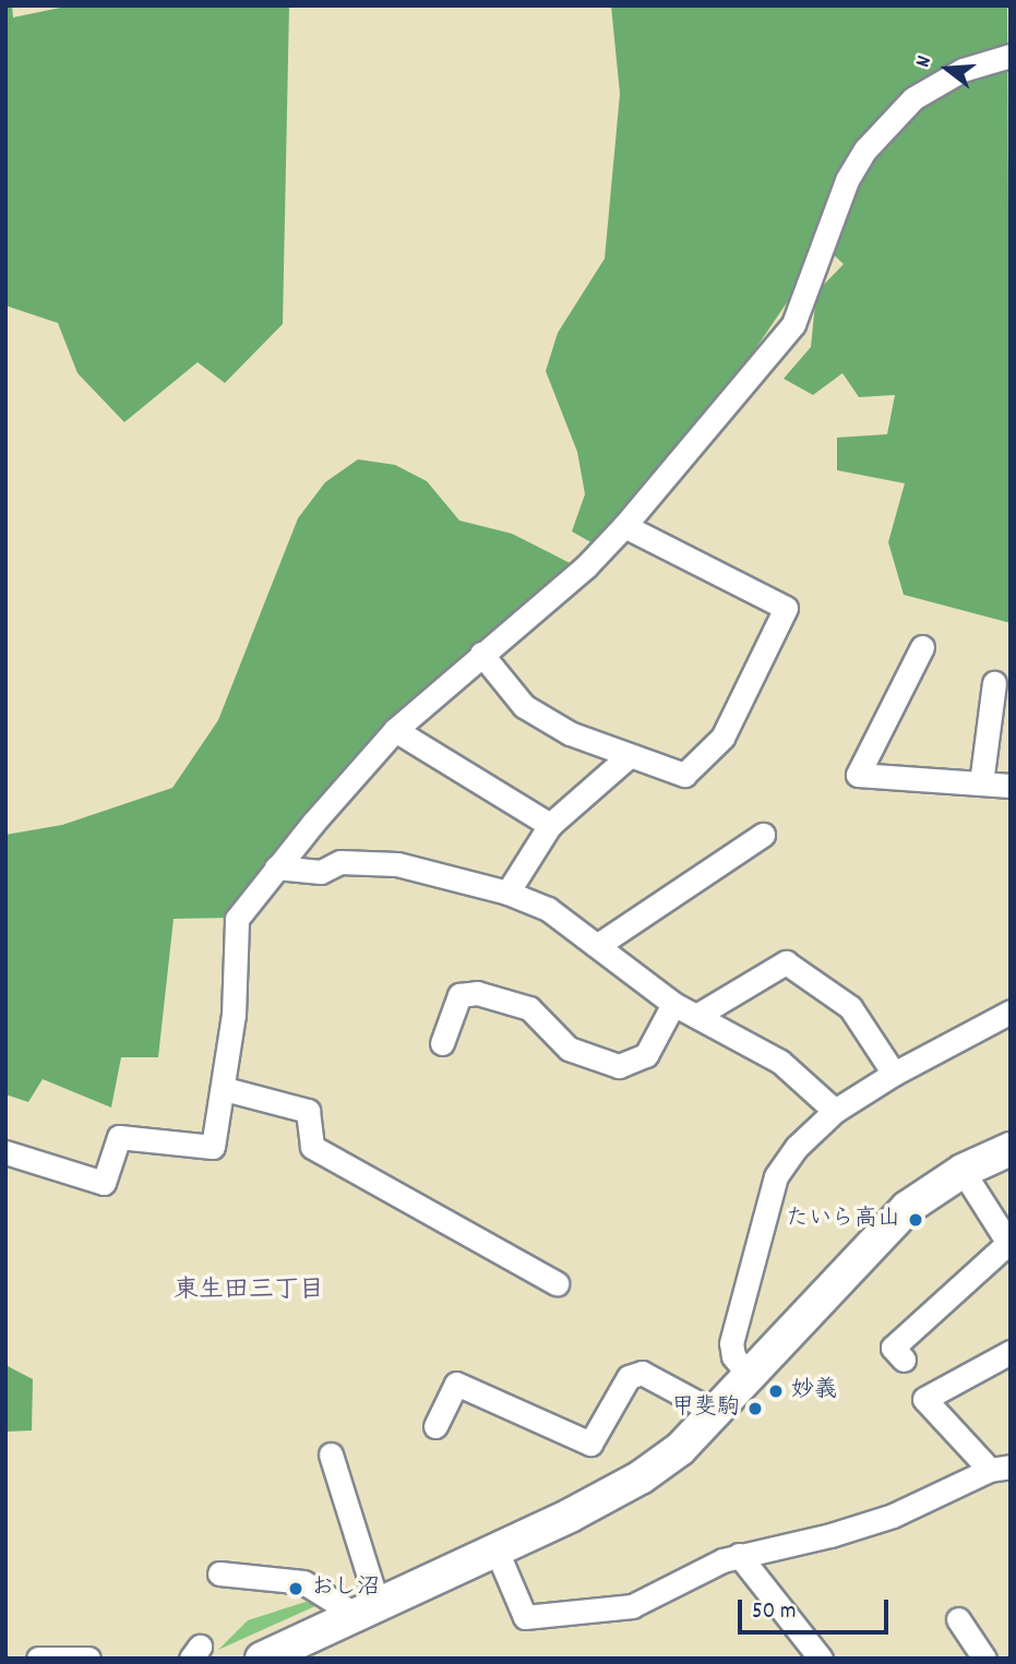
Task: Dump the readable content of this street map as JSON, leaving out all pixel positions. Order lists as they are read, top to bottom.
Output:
{
  "districts": ["東生田三丁目"],
  "places": [
    "たいら高山",
    "妙義",
    "甲斐駒",
    "おし沼"
  ],
  "scale_bar": "50 m",
  "north": "left"
}
